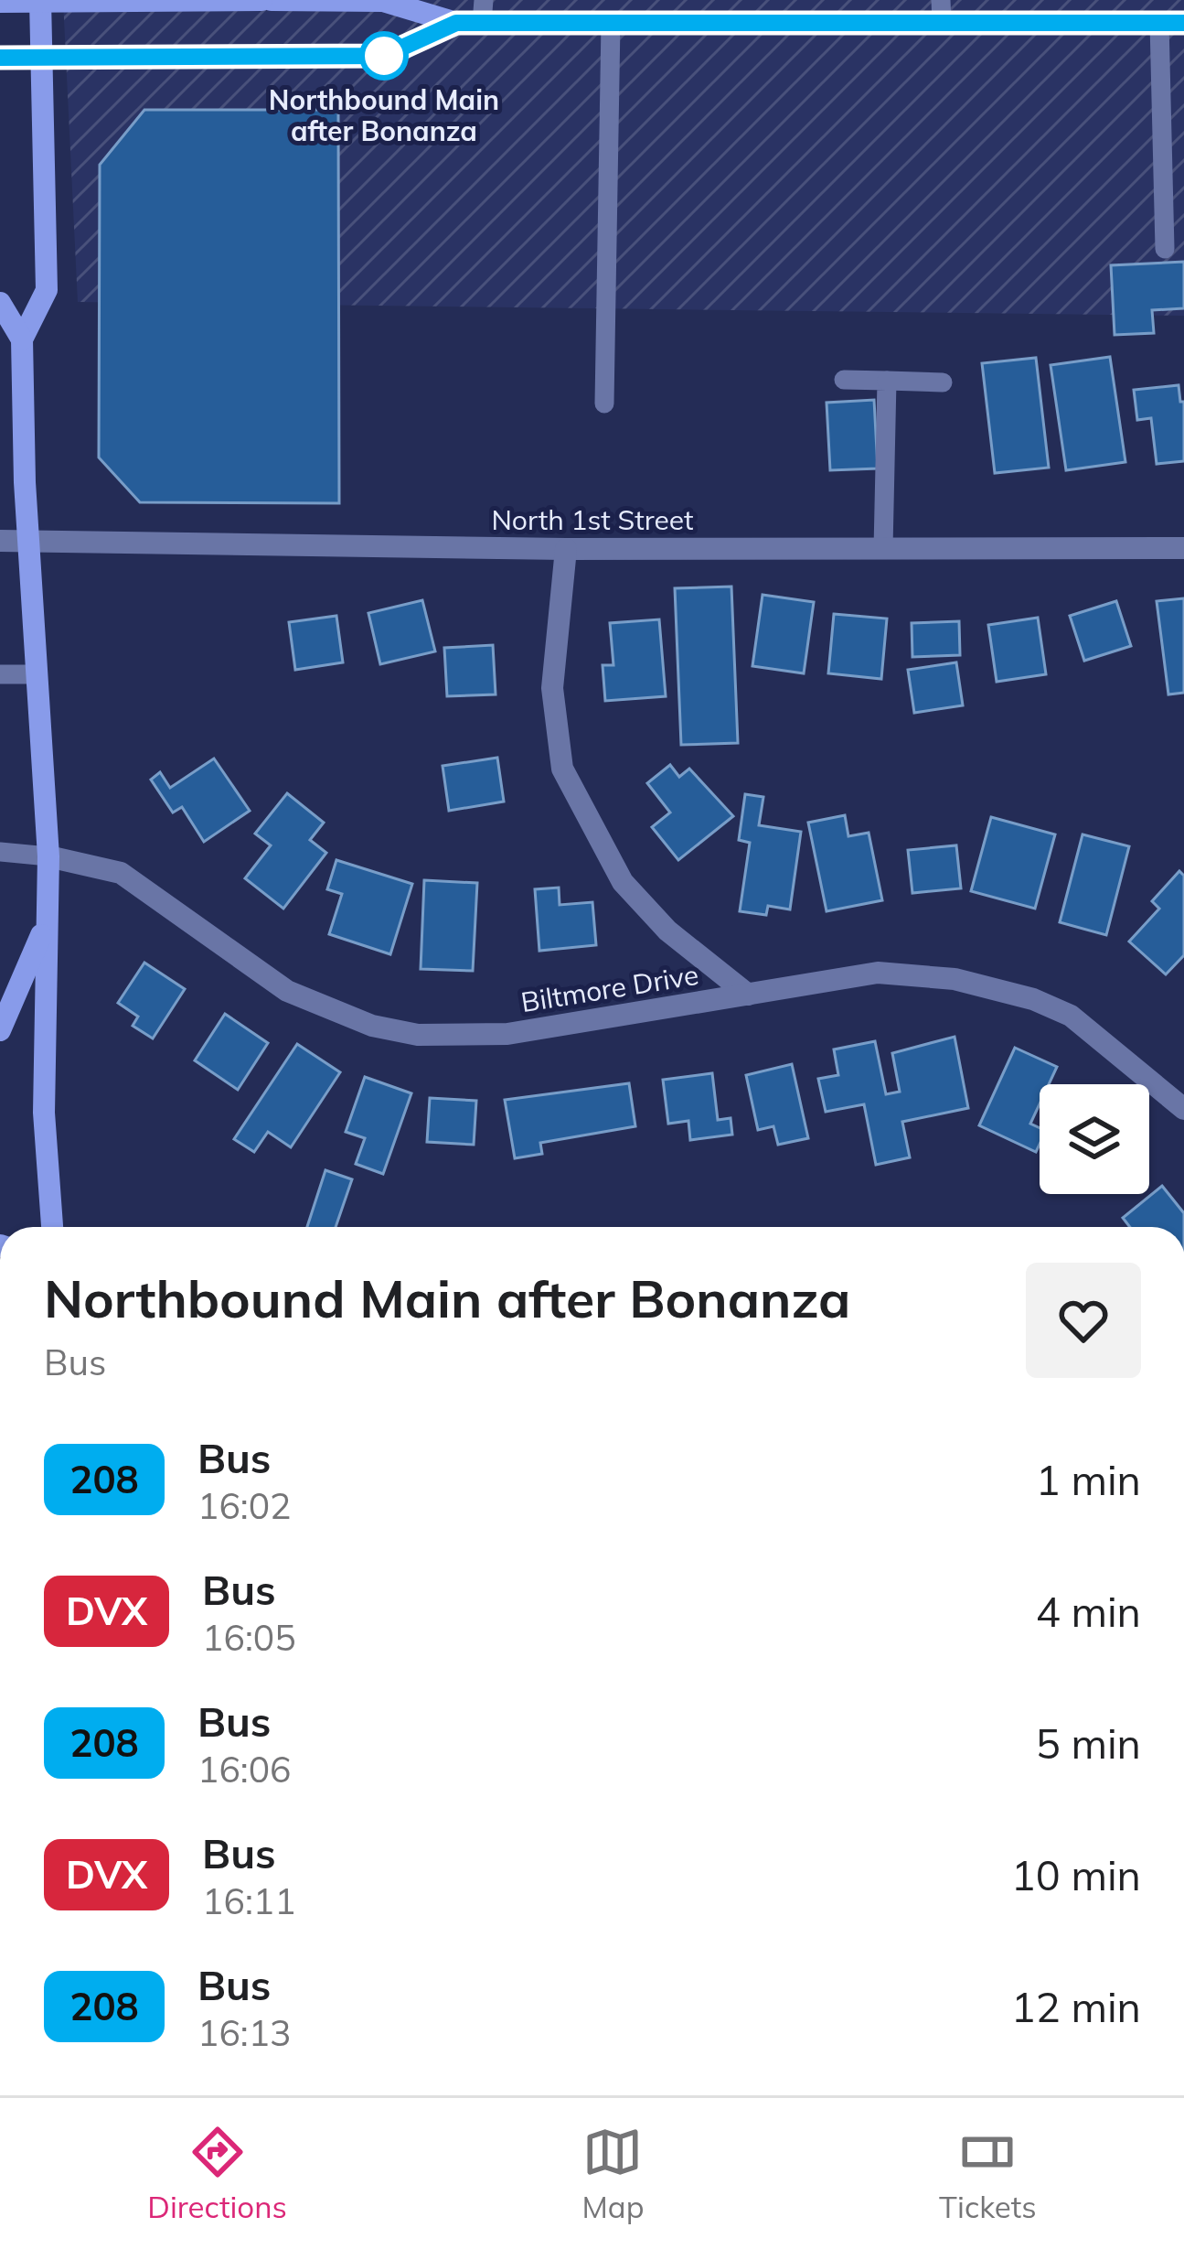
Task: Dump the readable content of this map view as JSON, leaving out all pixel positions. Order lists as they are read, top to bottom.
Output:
{
  "streets": {
    "street": ["North 1st Street", "Biltmore Drive"]
  },
  "places": ["Northbound Main after Bonanza"],
  "lines": ["bus line 208"],
  "page": {
    "heading": ["Northbound Main after Bonanza", "Bus"],
    "list": [
      {
        "mark": "208",
        "name": "Bus",
        "note": "16:02",
        "value": "1 min"
      },
      {
        "mark": "DVX",
        "name": "Bus",
        "note": "16:05",
        "value": "4 min"
      },
      {
        "mark": "208",
        "name": "Bus",
        "note": "16:06",
        "value": "5 min"
      },
      {
        "mark": "DVX",
        "name": "Bus",
        "note": "16:11",
        "value": "10 min"
      },
      {
        "mark": "208",
        "name": "Bus",
        "note": "16:13",
        "value": "12 min"
      }
    ],
    "tabs": ["Directions", "Map", "Tickets"]
  }
}
